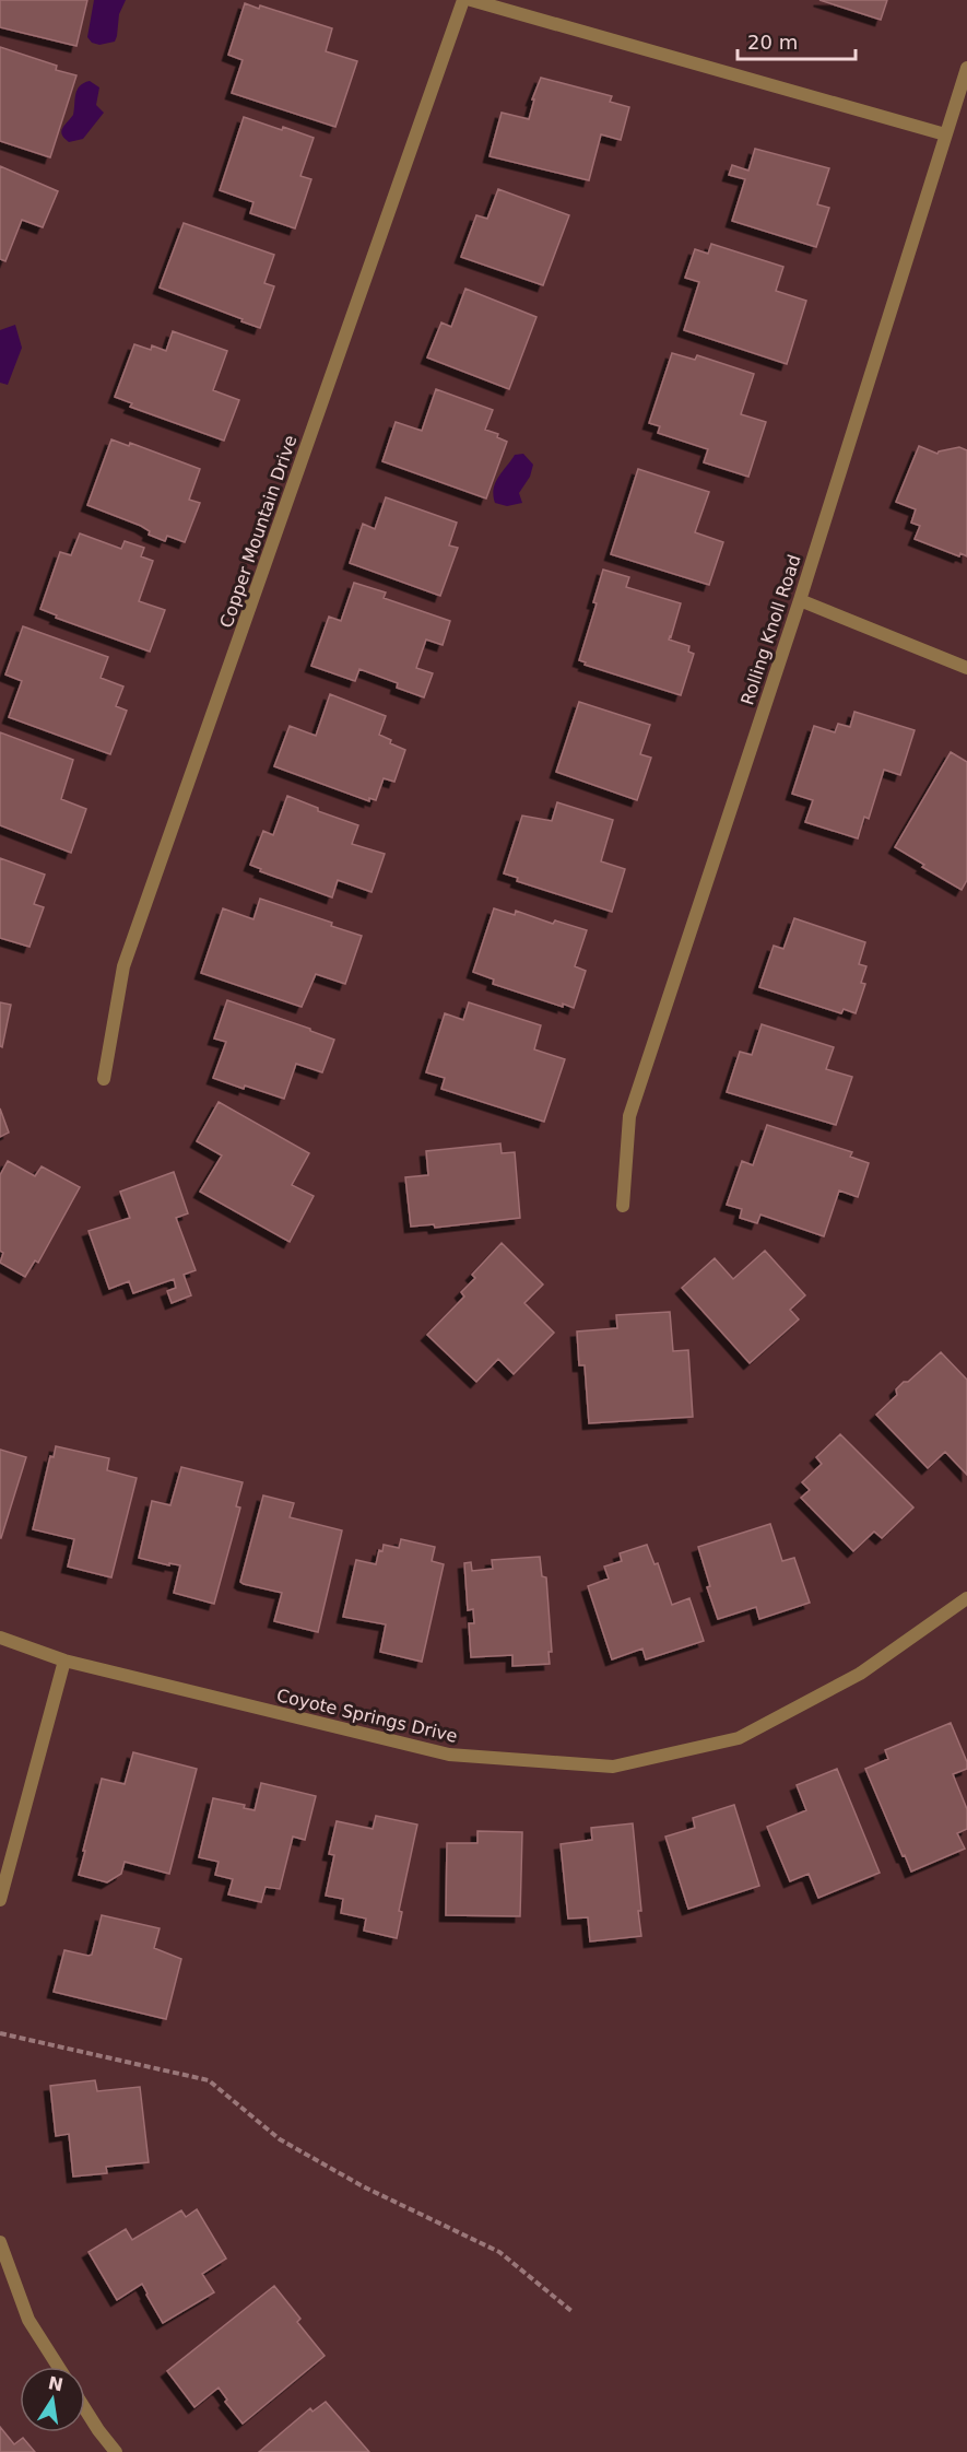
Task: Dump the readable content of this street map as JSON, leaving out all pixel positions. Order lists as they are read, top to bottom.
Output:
{
  "streets": {
    "street": ["Copper Mountain Drive", "Rolling Knoll Road", "Coyote Springs Drive"]
  },
  "scale_bar": "20 m",
  "north": "top"
}
